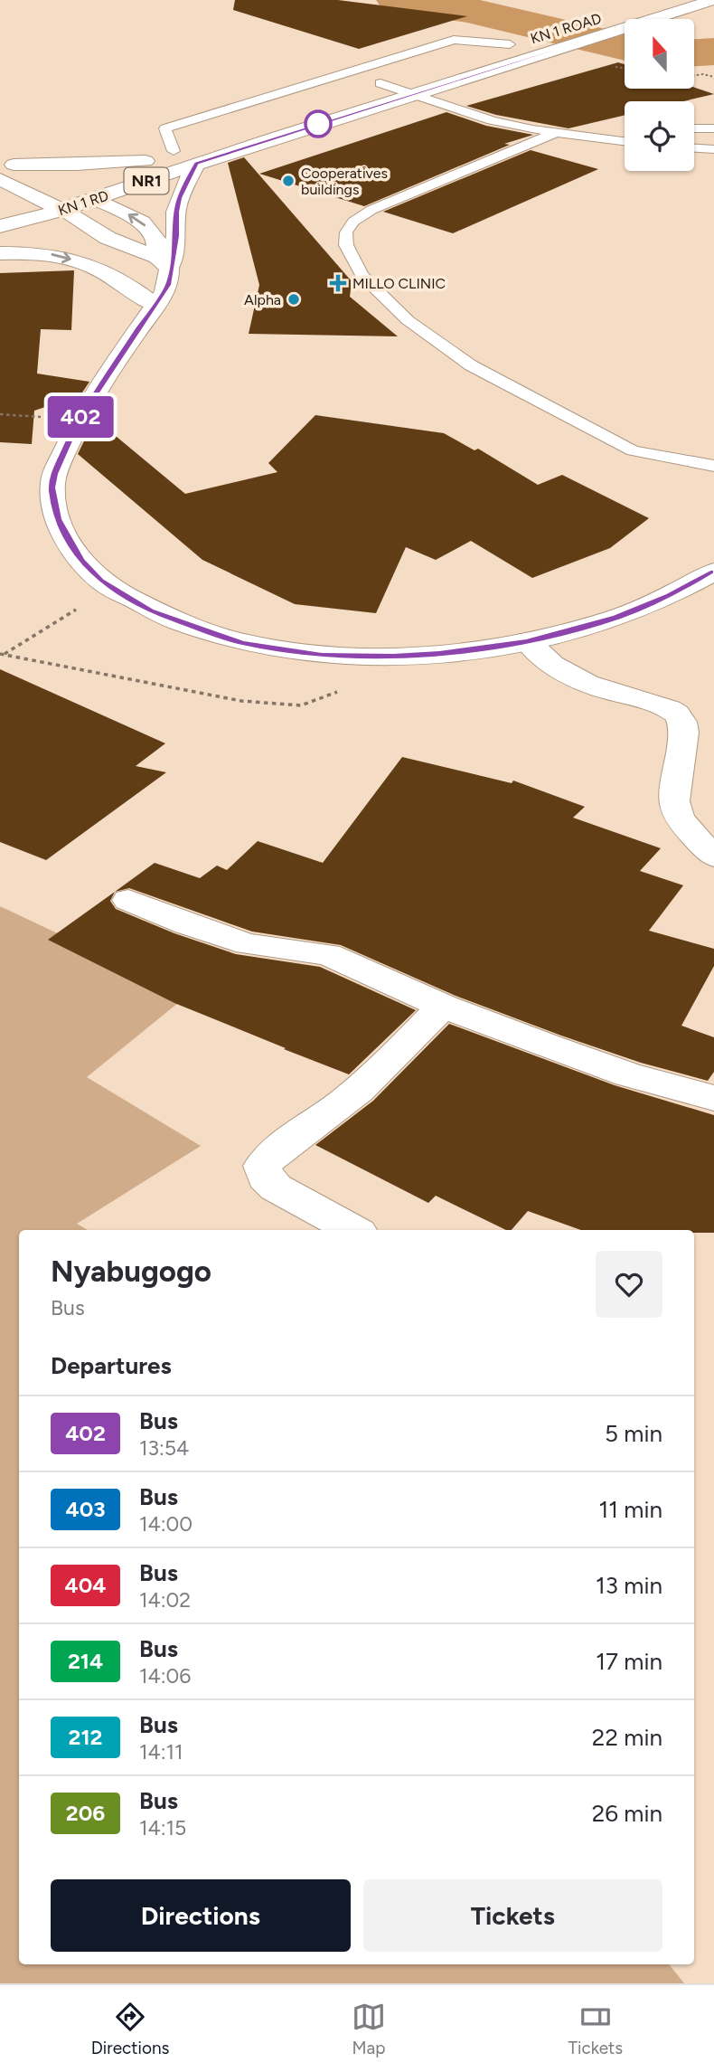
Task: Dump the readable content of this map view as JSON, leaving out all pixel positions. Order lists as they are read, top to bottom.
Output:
{
  "streets": {
    "main road": ["KN 1 ROAD", "NR1", "KN 1 RD"]
  },
  "crossings": [
    ["KN 1 ROAD", "KN 1 RD"]
  ],
  "places": {
    "other": ["Cooperatives buildings", "Alpha"],
    "health": ["MILLO CLINIC"]
  },
  "lines": ["bus line 402"],
  "north": "top",
  "page": {
    "on_map": "402",
    "heading": [
      ["Nyabugogo", "Bus"],
      "Departures"
    ],
    "list": [
      {
        "mark": "402",
        "name": "Bus",
        "note": "13:54",
        "value": "5 min"
      },
      {
        "mark": "403",
        "name": "Bus",
        "note": "14:00",
        "value": "11 min"
      },
      {
        "mark": "404",
        "name": "Bus",
        "note": "14:02",
        "value": "13 min"
      },
      {
        "mark": "214",
        "name": "Bus",
        "note": "14:06",
        "value": "17 min"
      },
      {
        "mark": "212",
        "name": "Bus",
        "note": "14:11",
        "value": "22 min"
      },
      {
        "mark": "206",
        "name": "Bus",
        "note": "14:15",
        "value": "26 min"
      }
    ],
    "buttons": ["Directions", "Tickets"],
    "tabs": ["Directions", "Map", "Tickets"]
  }
}
